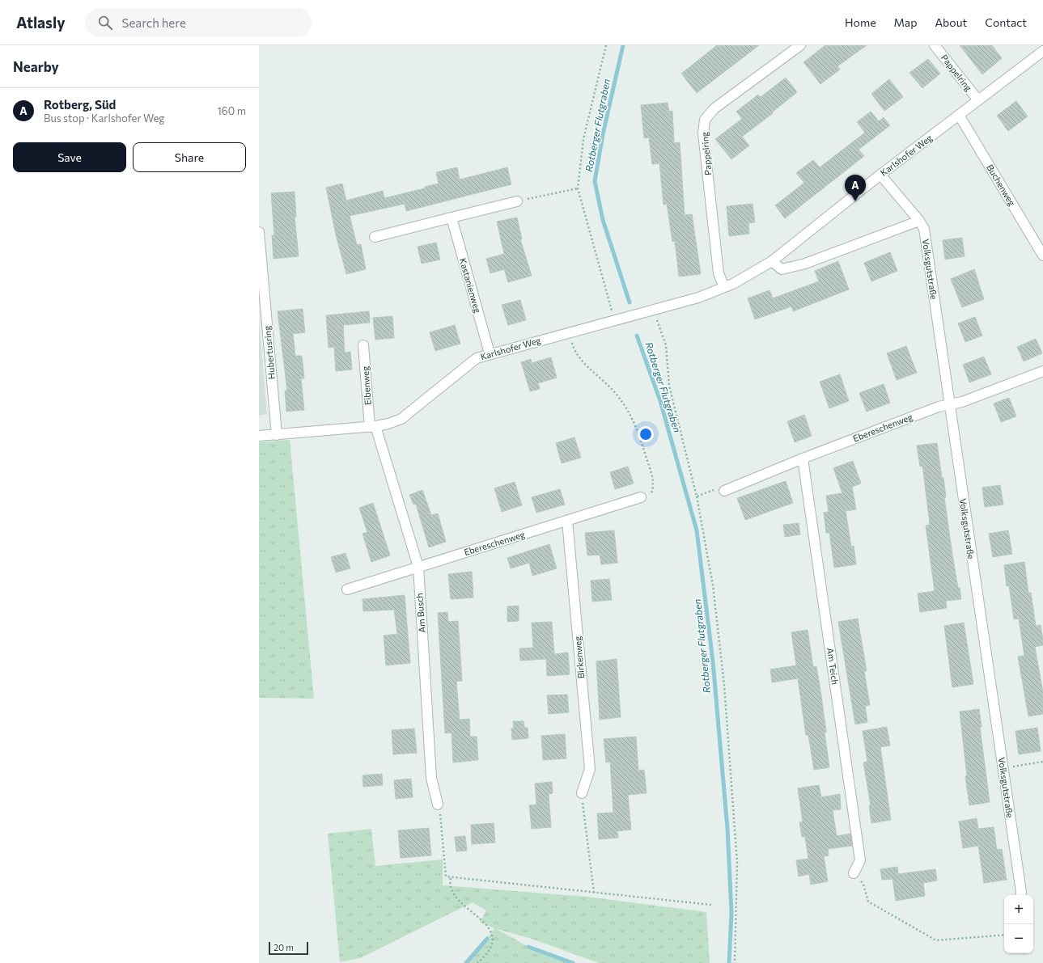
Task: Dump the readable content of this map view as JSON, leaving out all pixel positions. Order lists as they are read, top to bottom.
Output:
{
  "streets": {
    "street": [
      "Pappelring",
      "Karlshofer Weg",
      "Buchenweg",
      "Volksgutstraße",
      "Kastanienweg",
      "Hubertusring",
      "Eibenweg",
      "Ebereschenweg",
      "Am Busch",
      "Birkenweg",
      "Am Teich"
    ]
  },
  "crossings": [
    ["Pappelring", "Karlshofer Weg"],
    ["Karlshofer Weg", "Buchenweg"],
    ["Karlshofer Weg", "Volksgutstraße"],
    ["Karlshofer Weg", "Kastanienweg"],
    ["Karlshofer Weg", "Hubertusring"],
    ["Karlshofer Weg", "Eibenweg"],
    ["Karlshofer Weg", "Am Busch"],
    ["Volksgutstraße", "Ebereschenweg"],
    ["Eibenweg", "Am Busch"],
    ["Ebereschenweg", "Am Busch"],
    ["Ebereschenweg", "Birkenweg"],
    ["Ebereschenweg", "Am Teich"]
  ],
  "water": ["Rotberger Flutgraben"],
  "scale_bar": "20 m",
  "page": {
    "header": "Atlasly",
    "search": "Search here",
    "nav": [
      "Home",
      "Map",
      "About",
      "Contact"
    ],
    "heading": "Nearby",
    "list": [
      {
        "mark": "A",
        "name": "Rotberg, Süd",
        "note": "Bus stop · Karlshofer Weg",
        "value": "160 m"
      }
    ],
    "buttons": ["Save", "Share"],
    "pins": "A",
    "map_buttons": ["+", "−"],
    "scale": "20 m"
  }
}
